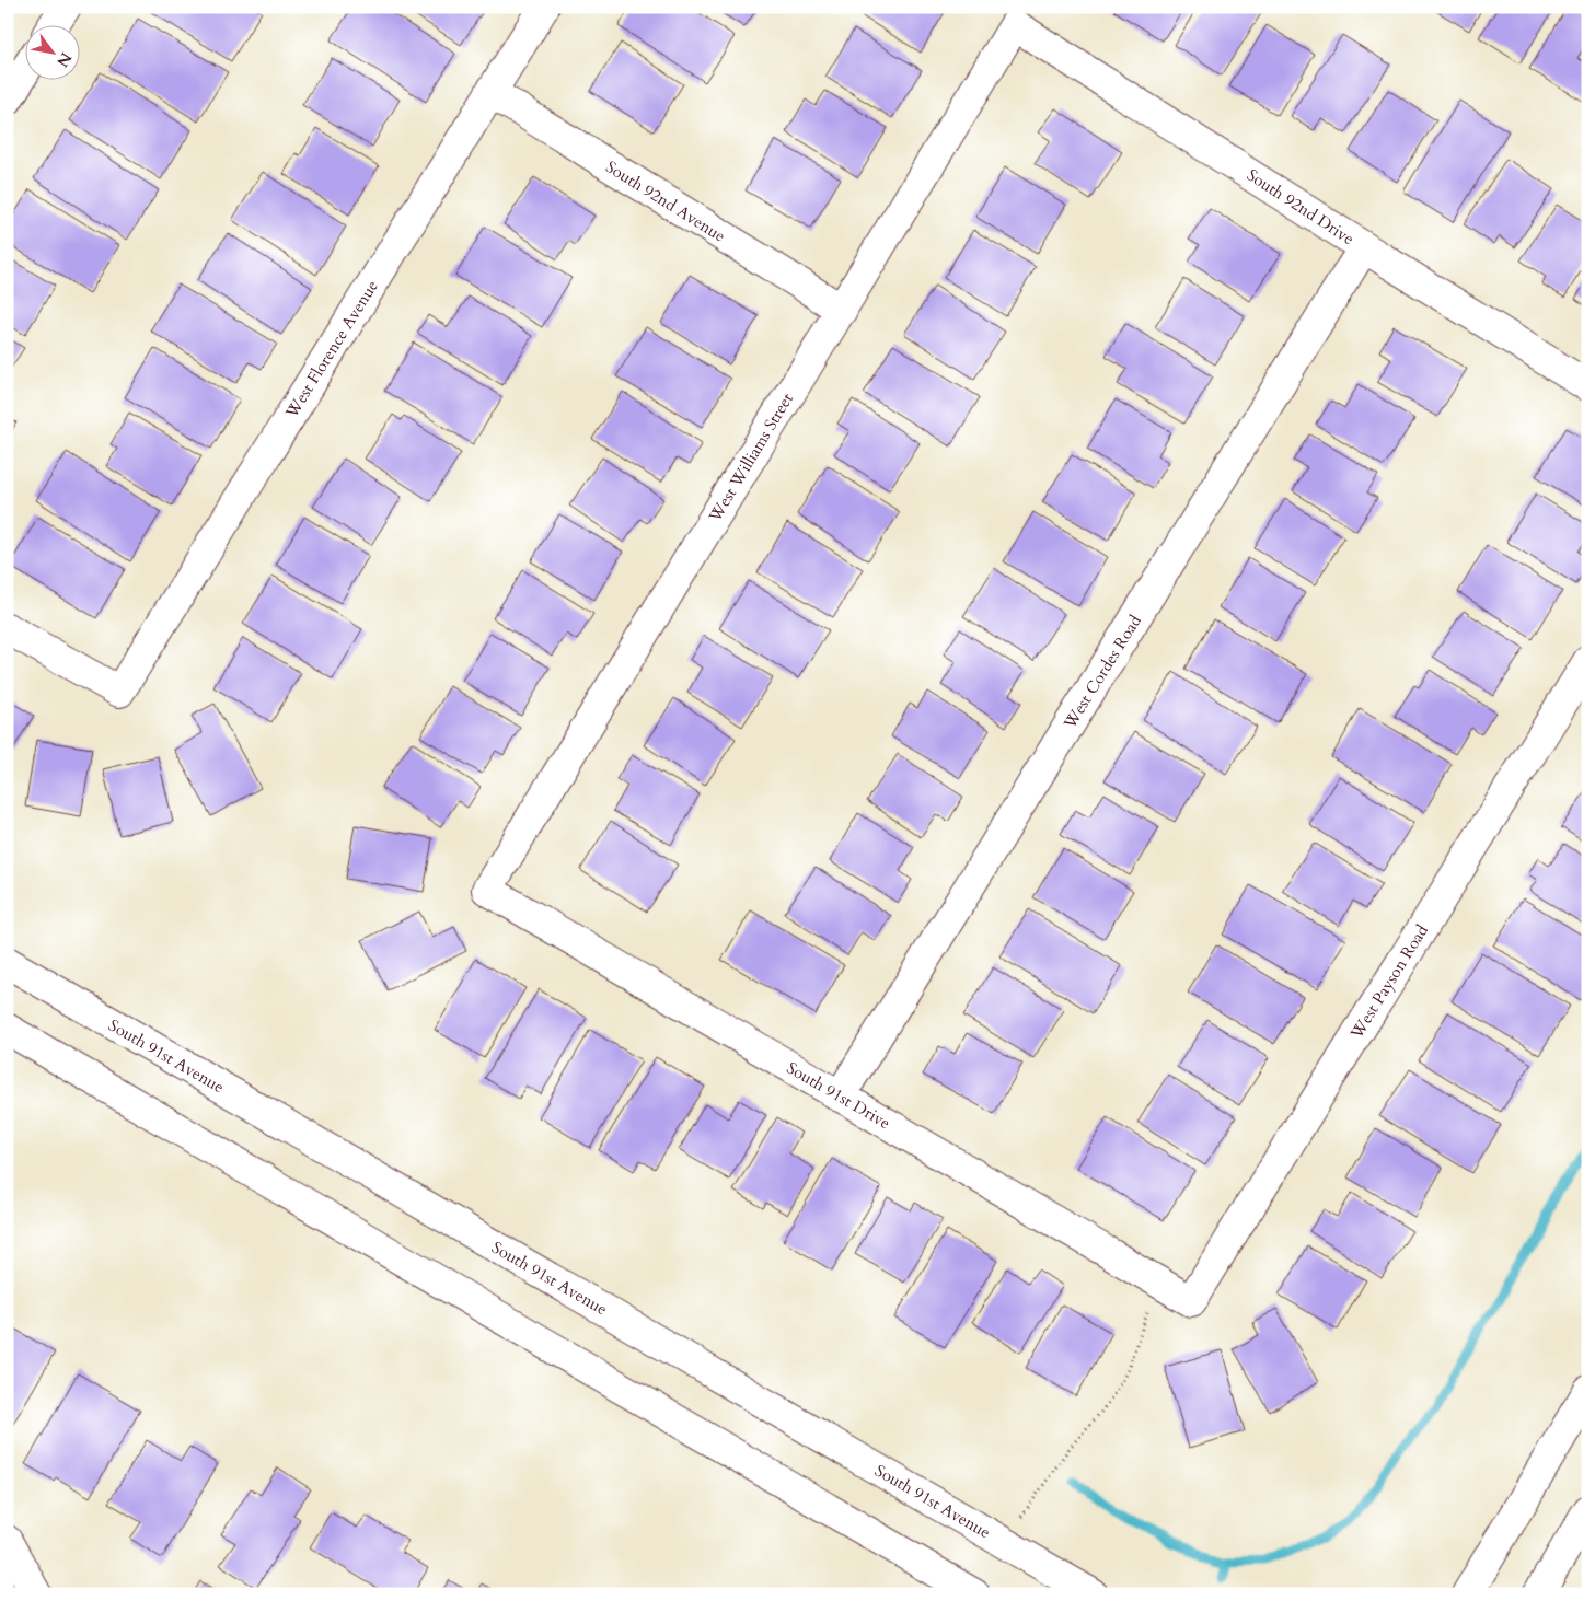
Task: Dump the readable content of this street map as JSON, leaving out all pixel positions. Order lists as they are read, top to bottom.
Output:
{
  "streets": {
    "street": [
      "South 92nd Avenue",
      "South 92nd Drive",
      "West Florence Avenue",
      "West Williams Street",
      "West Cordes Road",
      "West Payson Road",
      "South 91st Avenue",
      "South 91st Drive"
    ]
  },
  "crossings": [
    ["South 92nd Avenue", "West Florence Avenue"],
    ["South 92nd Avenue", "West Williams Street"],
    ["South 92nd Drive", "West Williams Street"],
    ["South 92nd Drive", "West Cordes Road"],
    ["West Williams Street", "South 91st Drive"],
    ["West Cordes Road", "South 91st Drive"],
    ["West Payson Road", "South 91st Drive"]
  ],
  "north": "bottom right"
}
